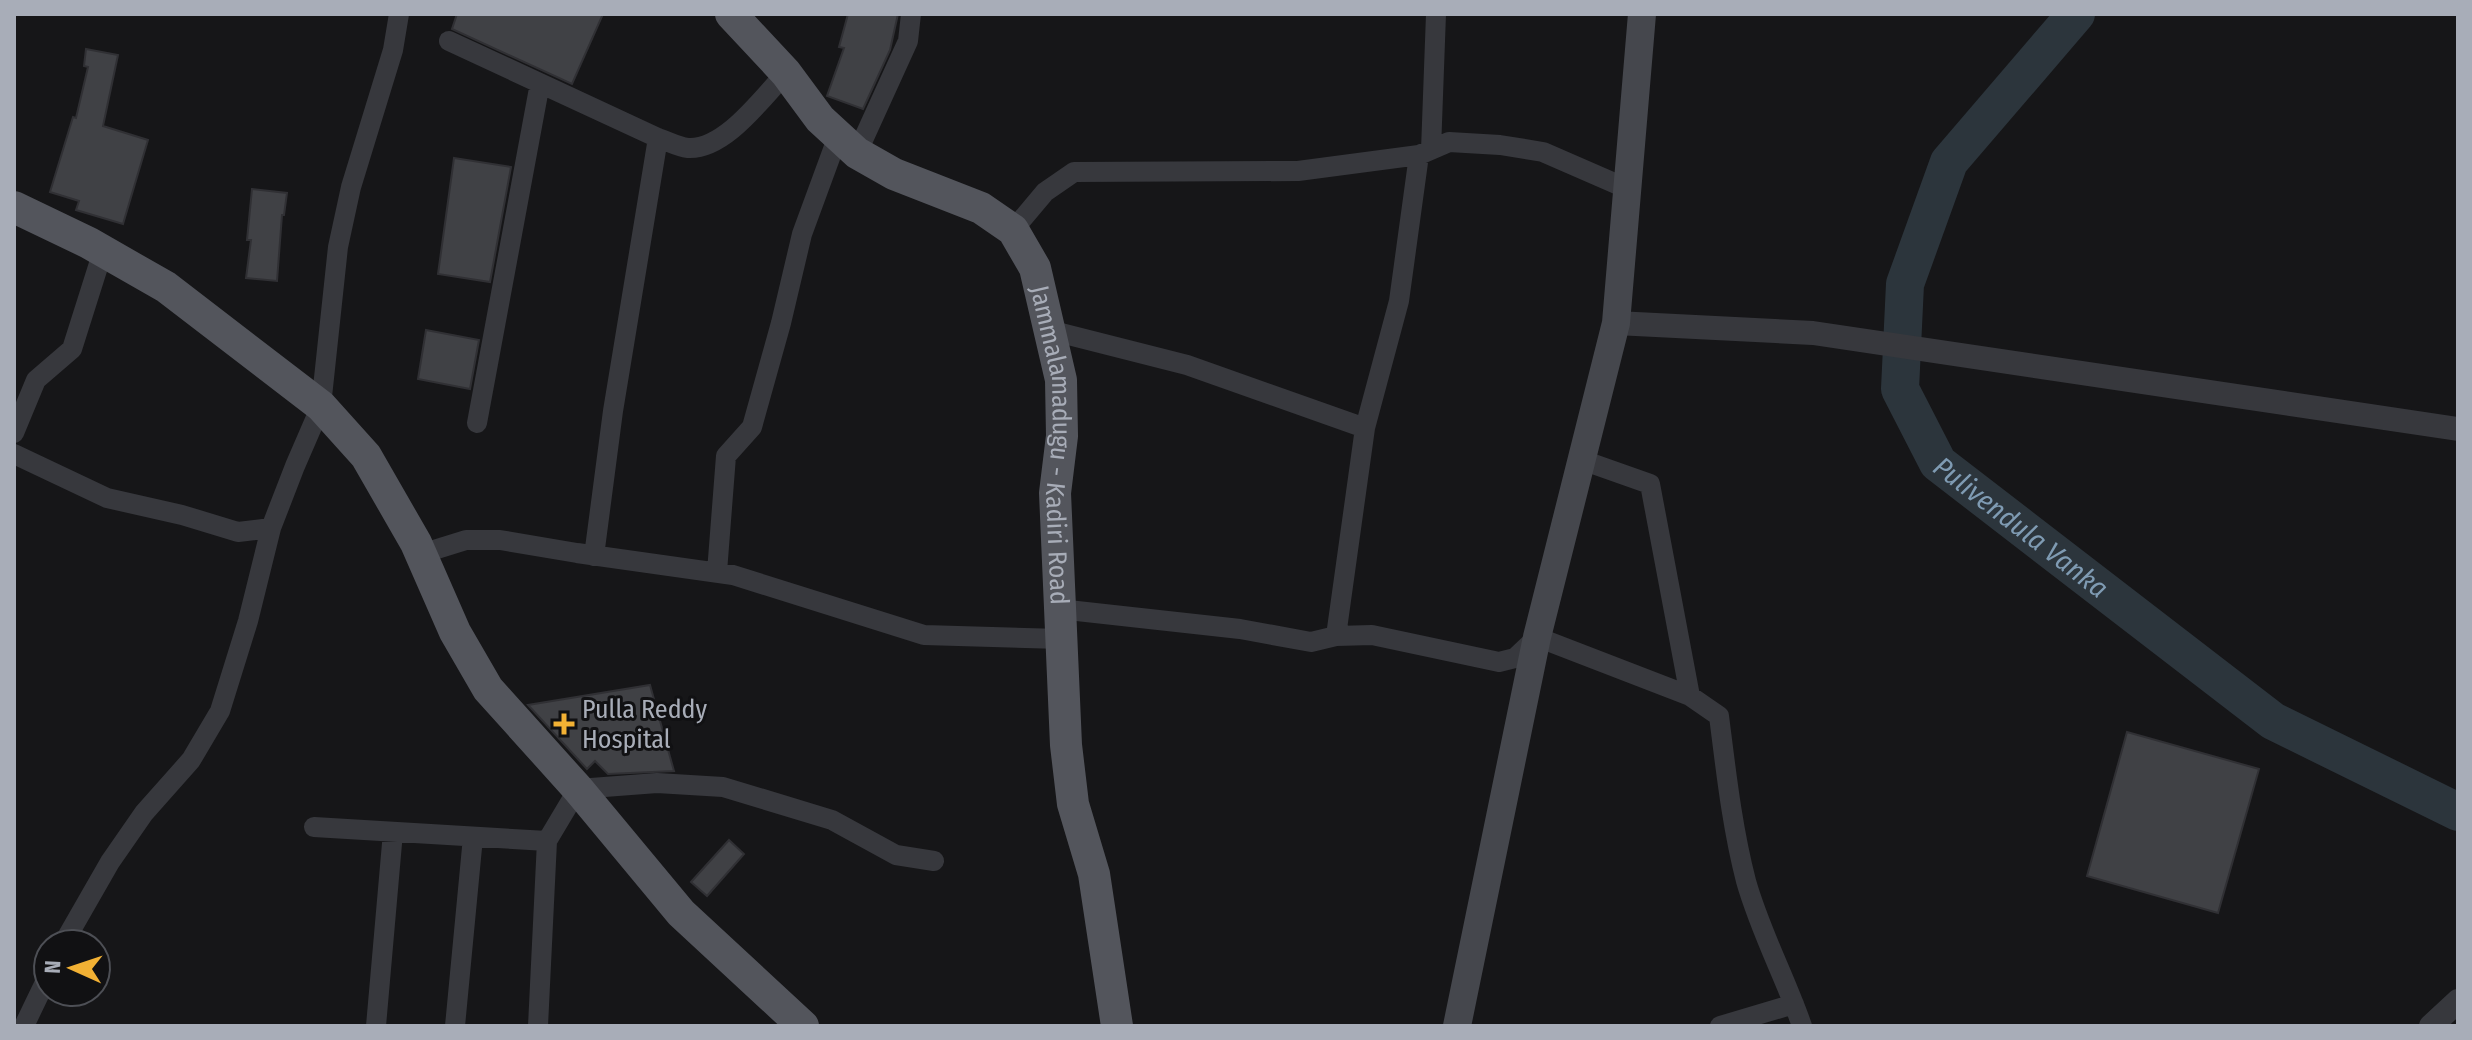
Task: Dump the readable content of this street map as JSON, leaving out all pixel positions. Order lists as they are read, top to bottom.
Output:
{
  "streets": {
    "main road": ["Jammalamadugu - Kadiri Road"]
  },
  "water": ["Pulivendula Vanka"],
  "places": {
    "health": ["Pulla Reddy Hospital"]
  },
  "north": "left"
}
